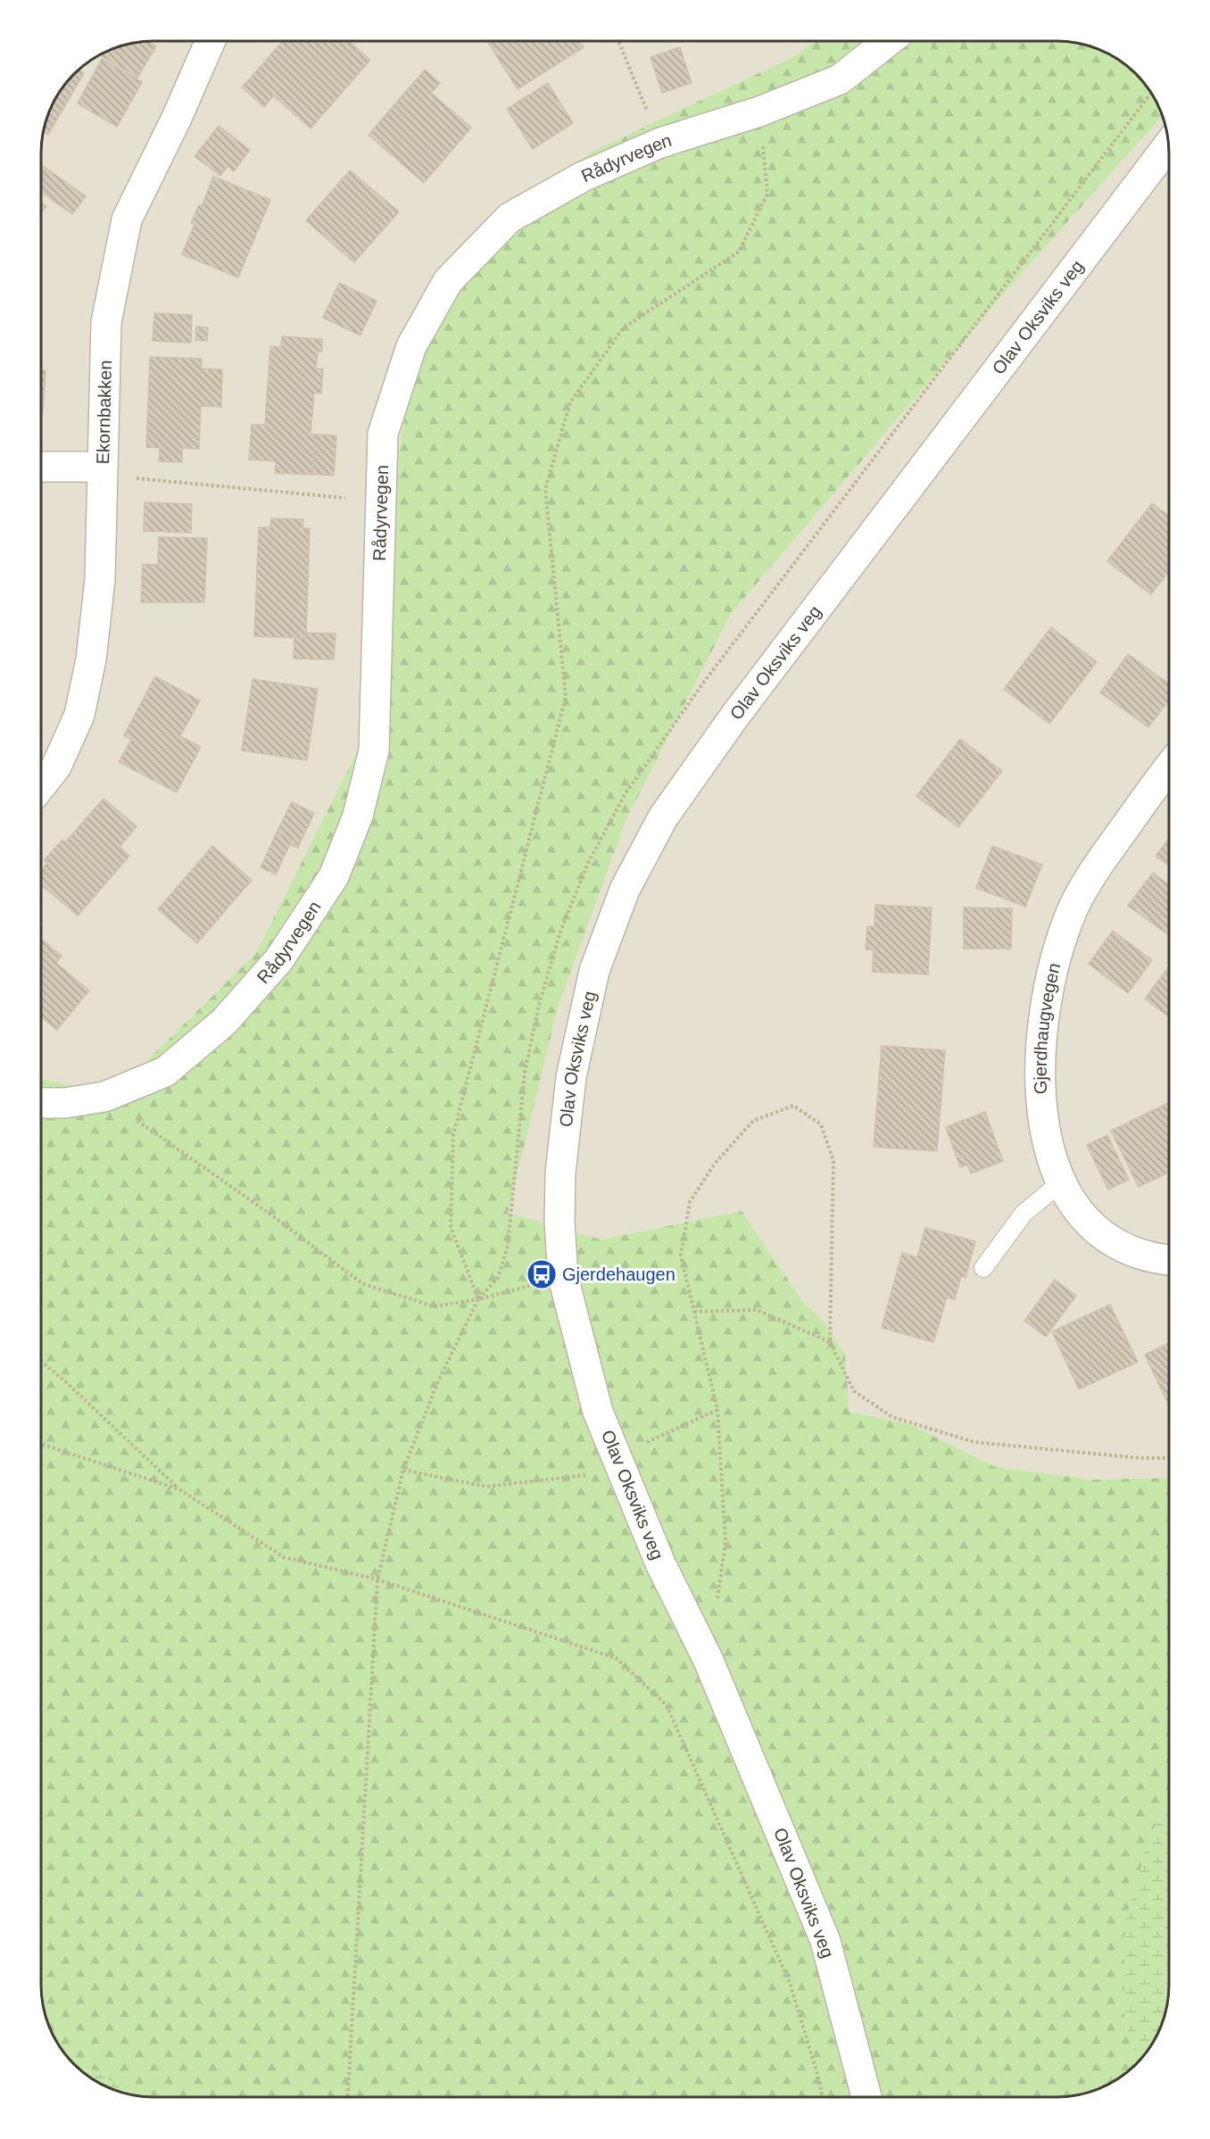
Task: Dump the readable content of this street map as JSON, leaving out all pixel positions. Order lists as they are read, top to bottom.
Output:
{
  "streets": {
    "street": [
      "Rådyrvegen",
      "Olav Oksviks veg",
      "Ekornbakken",
      "Gjerdhaugvegen"
    ]
  },
  "places": {
    "bus stop": ["Gjerdehaugen"]
  }
}
